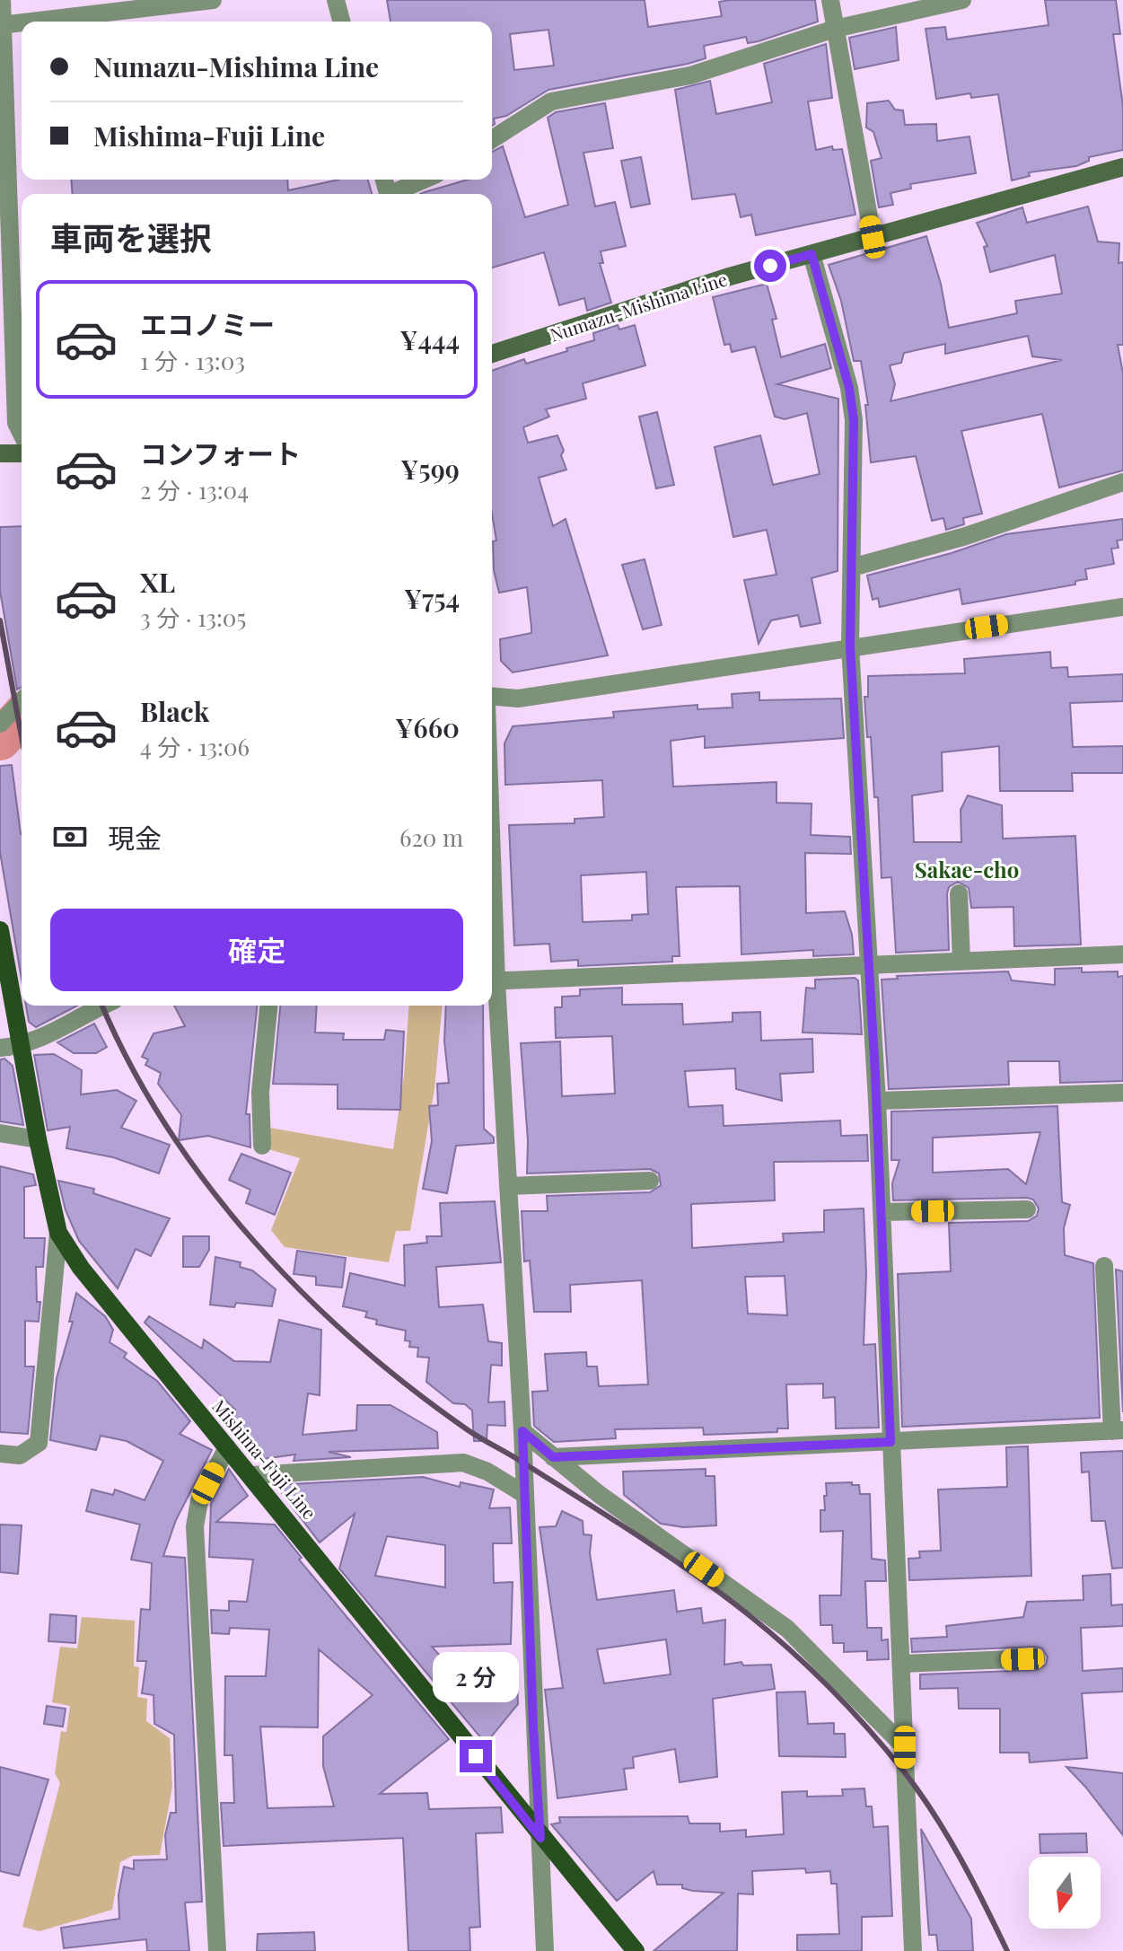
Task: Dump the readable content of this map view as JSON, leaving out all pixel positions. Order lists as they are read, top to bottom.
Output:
{
  "streets": {
    "main road": ["Numazu-Mishima Line", "Mishima-Fuji Line"]
  },
  "districts": ["Sakae-cho"],
  "north": "bottom",
  "page": {
    "banner": ["Numazu-Mishima Line", "Mishima-Fuji Line"],
    "heading": "車両を選択",
    "list": [
      {
        "name": "エコノミー",
        "note": "1 分 · 13:03",
        "value": "¥444"
      },
      {
        "name": "コンフォート",
        "note": "2 分 · 13:04",
        "value": "¥599"
      },
      {
        "name": "XL",
        "note": "3 分 · 13:05",
        "value": "¥754"
      },
      {
        "name": "Black",
        "note": "4 分 · 13:06",
        "value": "¥660"
      }
    ],
    "pay": ["現金", "620 m"],
    "buttons": "確定",
    "bubble": "2 分"
  }
}
